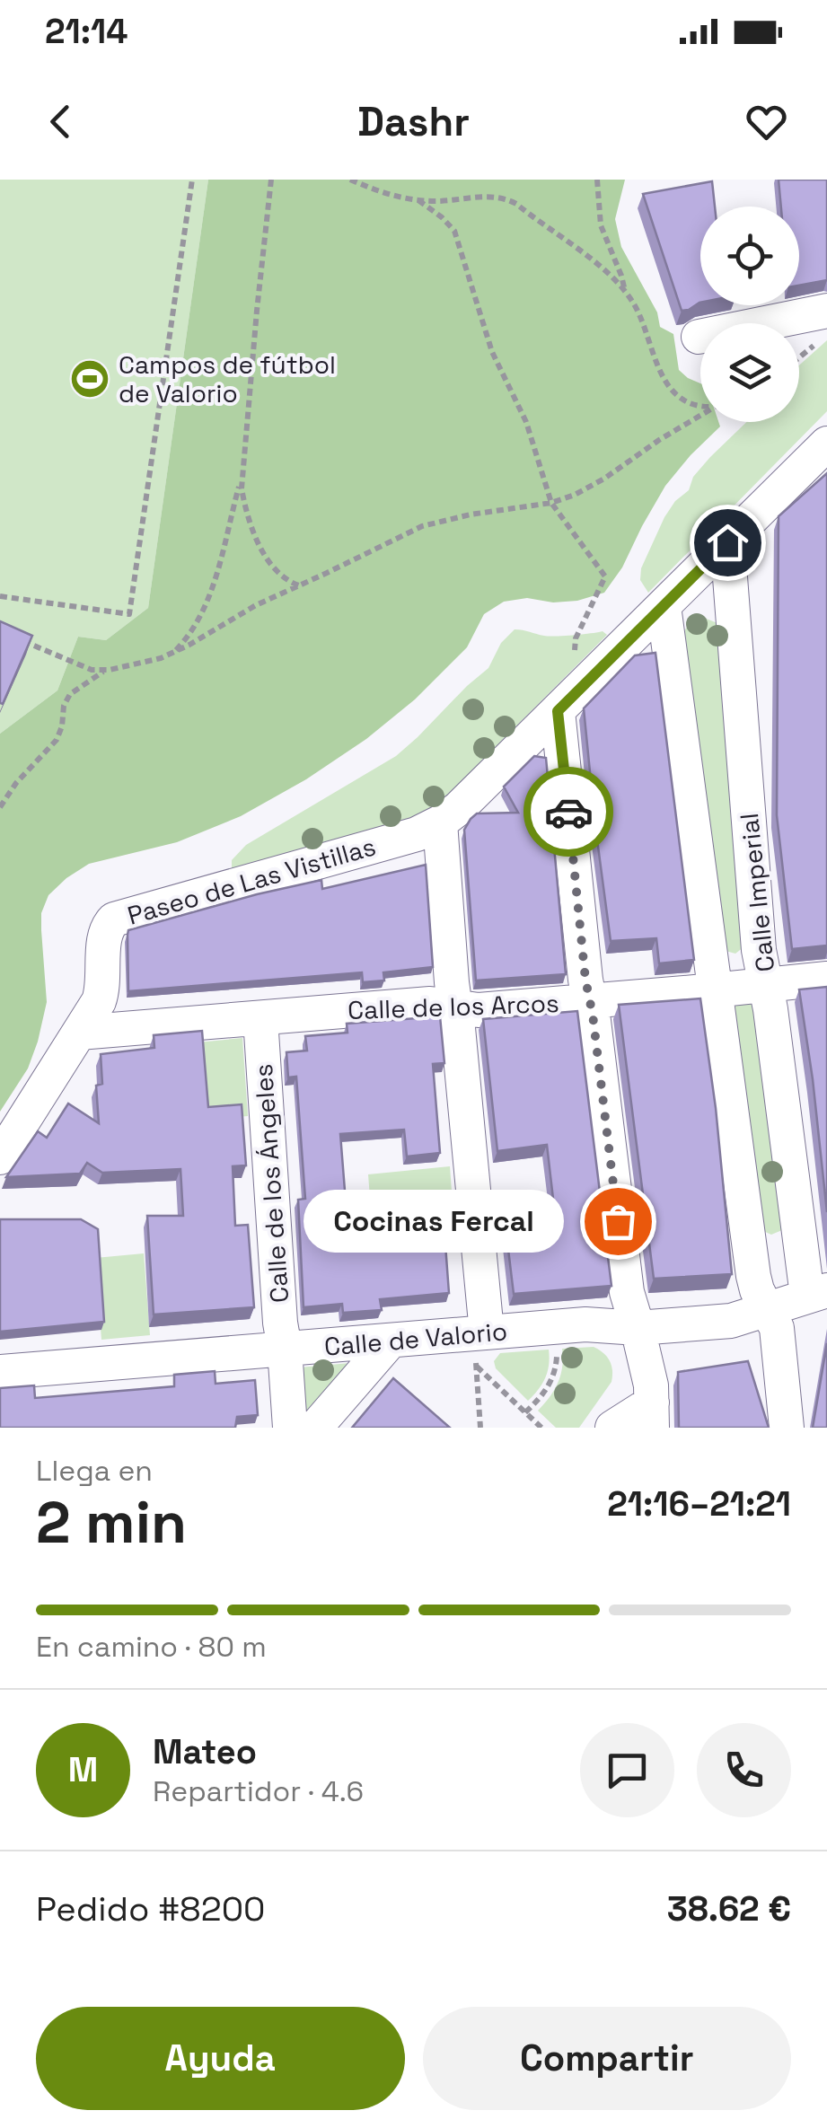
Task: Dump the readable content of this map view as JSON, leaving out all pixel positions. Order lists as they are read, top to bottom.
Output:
{
  "streets": {
    "street": [
      "Paseo de Las Vistillas",
      "Calle Imperial",
      "Calle de los Arcos",
      "Calle de los Ángeles",
      "Calle de Valorio"
    ]
  },
  "crossings": [
    ["Paseo de Las Vistillas", "Calle Imperial"],
    ["Paseo de Las Vistillas", "Calle de los Arcos"],
    ["Calle Imperial", "Calle de los Arcos"],
    ["Calle Imperial", "Calle de Valorio"],
    ["Calle de los Arcos", "Calle de los Ángeles"],
    ["Calle de los Ángeles", "Calle de Valorio"]
  ],
  "places": {
    "sports": ["Campos de fútbol de Valorio"],
    "other": ["Cocinas Fercal"]
  },
  "page": {
    "status": "21:14",
    "header": "Dashr",
    "bubble": "Cocinas Fercal",
    "heading": ["2 min", "Llega en", "21:16–21:21"],
    "panel": [
      "Mateo",
      "Repartidor · 4.6",
      "Pedido #8200",
      "38.62 €"
    ],
    "bar": "En camino · 80 m",
    "round": "M",
    "buttons": ["Ayuda", "Compartir"]
  }
}
